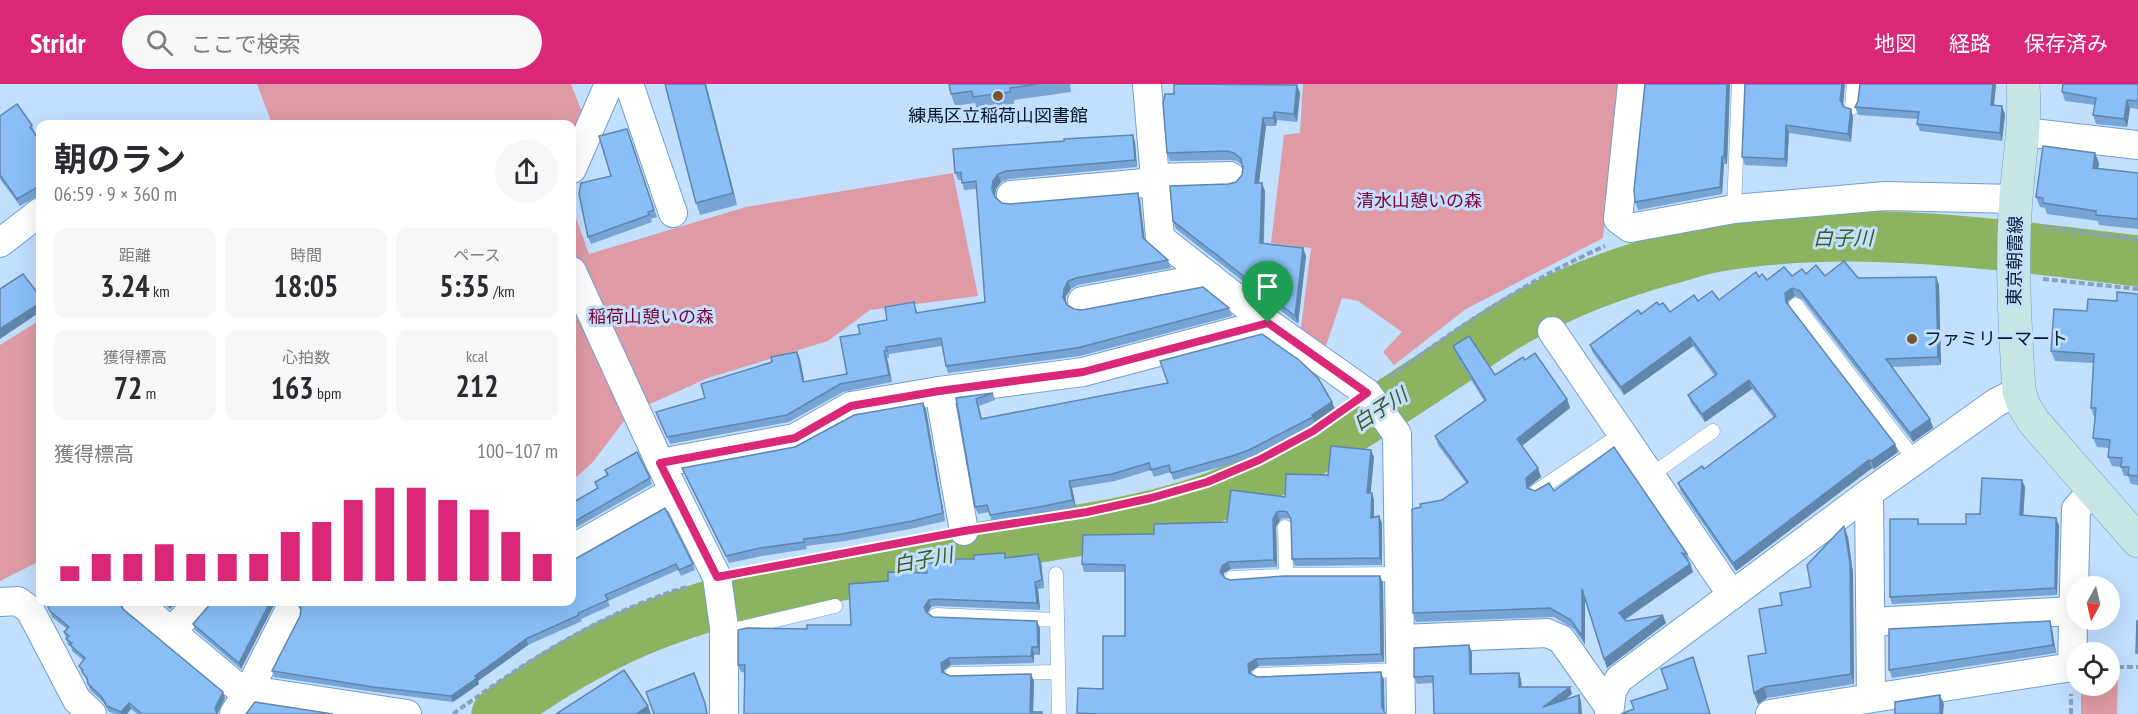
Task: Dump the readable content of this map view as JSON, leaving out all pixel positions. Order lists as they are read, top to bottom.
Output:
{
  "streets": {
    "main road": ["東京朝霞線"]
  },
  "water": ["白子川"],
  "parks": ["清水山憩いの森", "稲荷山憩いの森"],
  "places": ["練馬区立稲荷山図書館", "ファミリーマート"],
  "north": "bottom",
  "page": {
    "header": "Stridr",
    "search": "ここで検索",
    "nav": ["地図", "経路", "保存済み"],
    "heading": ["朝のラン", "06:59 · 9 × 360 m"],
    "stats": [
      ["距離", "3.24 km"],
      ["時間", "18:05"],
      ["ペース", "5:35 /km"],
      ["獲得標高", "72 m"],
      ["心拍数", "163 bpm"],
      ["kcal", "212"]
    ],
    "chart": ["獲得標高", "100–107 m"]
  }
}
